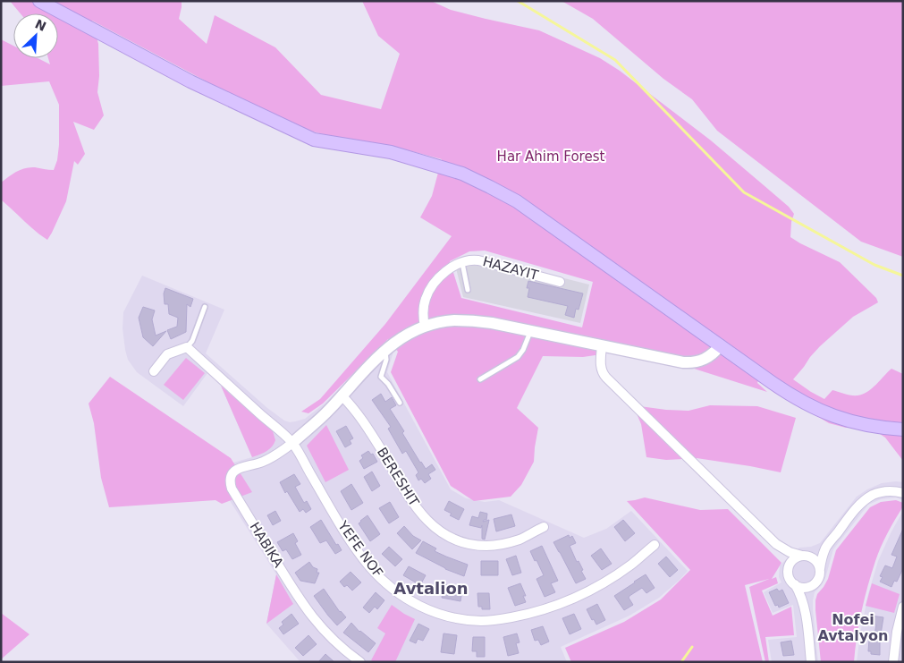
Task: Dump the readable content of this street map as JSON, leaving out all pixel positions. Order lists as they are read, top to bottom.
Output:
{
  "streets": {
    "street": [
      "HAZAYIT",
      "BERESHIT",
      "HABIKA",
      "YEFE NOF"
    ]
  },
  "crossings": [
    ["HABIKA", "YEFE NOF"]
  ],
  "districts": ["Avtalion", "Nofei Avtalyon"],
  "parks": ["Har Ahim Forest"],
  "north": "top right"
}
